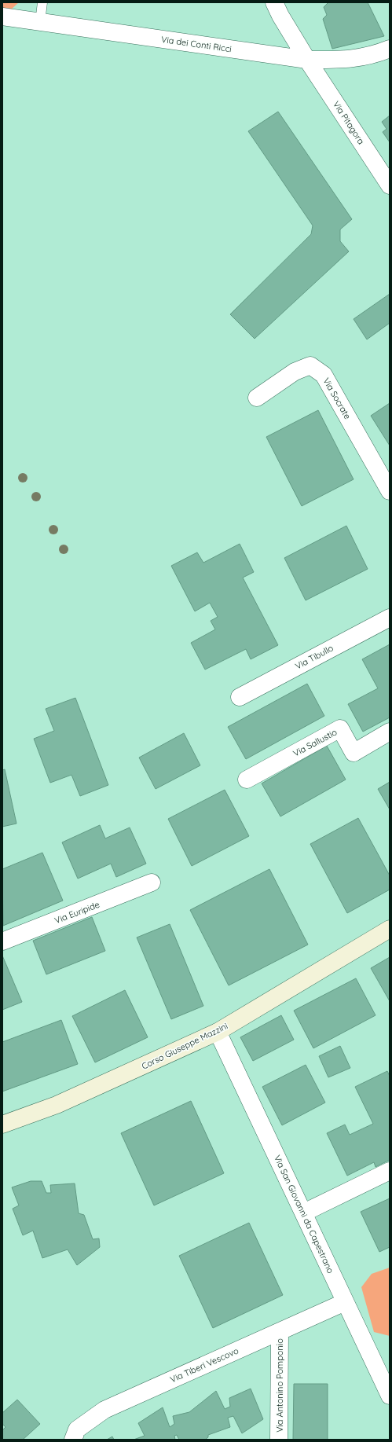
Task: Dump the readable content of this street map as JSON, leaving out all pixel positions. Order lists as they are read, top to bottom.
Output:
{
  "streets": {
    "main road": ["Corso Giuseppe Mazzini"],
    "street": [
      "Via dei Conti Ricci",
      "Via Pitagora",
      "Via Socrate",
      "Via Tibullo",
      "Via Sallustio",
      "Via Euripide",
      "Via San Giovanni da Capestrano",
      "Via Tiberi Vescovo",
      "Via Antonino Pomponio"
    ]
  },
  "crossings": [
    ["Via dei Conti Ricci", "Via Pitagora"],
    ["Corso Giuseppe Mazzini", "Via San Giovanni da Capestrano"],
    ["Via San Giovanni da Capestrano", "Via Tiberi Vescovo"],
    ["Via Tiberi Vescovo", "Via Antonino Pomponio"]
  ]
}
